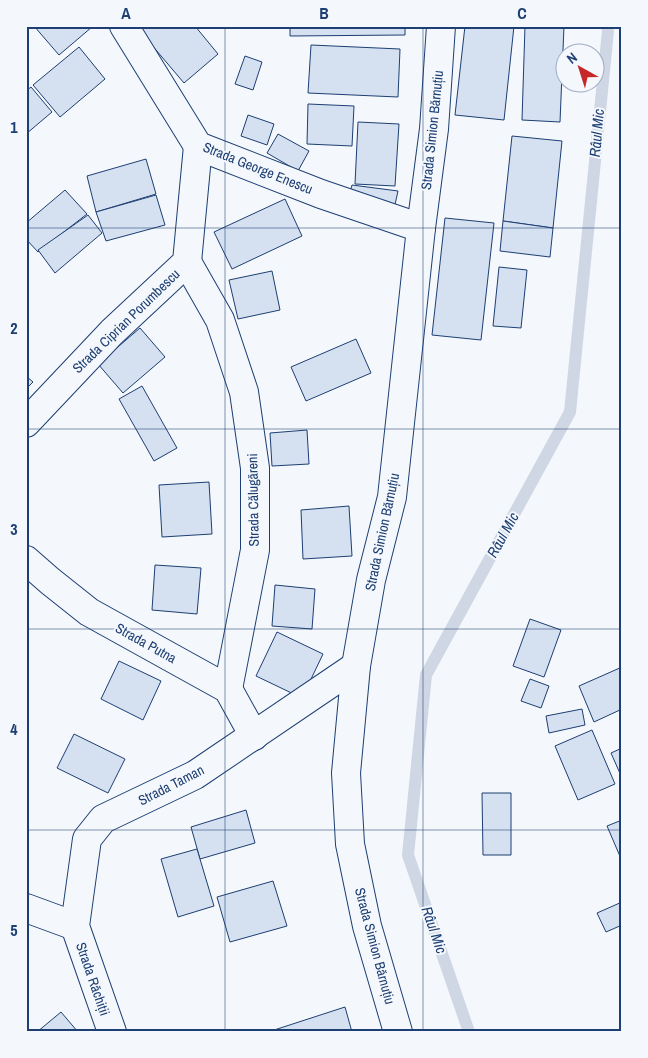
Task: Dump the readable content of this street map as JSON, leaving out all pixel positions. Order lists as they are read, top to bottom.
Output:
{
  "streets": {
    "street": [
      "Strada Simion Bărnuțiu",
      "Strada George Enescu",
      "Strada Ciprian Porumbescu",
      "Strada Călugăreni",
      "Strada Putna",
      "Strada Taman",
      "Strada Răchiții"
    ]
  },
  "crossings": [
    ["Strada Simion Bărnuțiu", "Strada George Enescu"],
    ["Strada Simion Bărnuțiu", "Strada Taman"],
    ["Strada George Enescu", "Strada Ciprian Porumbescu"],
    ["Strada Ciprian Porumbescu", "Strada Călugăreni"],
    ["Strada Călugăreni", "Strada Putna"],
    ["Strada Taman", "Strada Răchiții"]
  ],
  "water": ["Râul Mic"],
  "north": "top left",
  "grid": {
    "columns": ["A", "B", "C"],
    "rows": [
      "1",
      "2",
      "3",
      "4",
      "5"
    ]
  }
}
